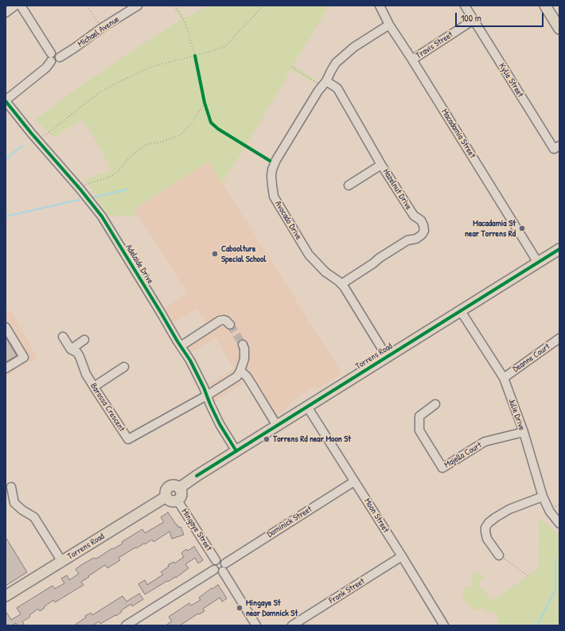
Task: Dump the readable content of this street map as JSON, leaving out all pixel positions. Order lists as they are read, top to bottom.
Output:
{
  "streets": {
    "main road": ["Torrens Road"],
    "street": [
      "Michael Avenue",
      "Travis Street",
      "Kylie Street",
      "Macadamia Street",
      "Hazelnut Drive",
      "Avocado Drive",
      "Adelaide Drive",
      "Deanne Court",
      "Barossa Crescent",
      "Julie Drive",
      "Majella Court",
      "Moon Street",
      "Dominick Street",
      "Mingaye Street",
      "Frank Street"
    ]
  },
  "crossings": [
    ["Travis Street", "Kylie Street"],
    ["Travis Street", "Macadamia Street"],
    ["Macadamia Street", "Avocado Drive"],
    ["Macadamia Street", "Torrens Road"],
    ["Hazelnut Drive", "Avocado Drive"],
    ["Avocado Drive", "Torrens Road"],
    ["Adelaide Drive", "Torrens Road"],
    ["Adelaide Drive", "Barossa Crescent"],
    ["Torrens Road", "Julie Drive"],
    ["Torrens Road", "Moon Street"],
    ["Torrens Road", "Mingaye Street"],
    ["Deanne Court", "Julie Drive"],
    ["Julie Drive", "Majella Court"],
    ["Moon Street", "Dominick Street"],
    ["Moon Street", "Frank Street"],
    ["Dominick Street", "Mingaye Street"]
  ],
  "places": [
    "Macadamia St near Torrens Rd",
    "Caboolture Special School",
    "Torrens Rd near Moon St",
    "Mingaye St near Domnick St"
  ],
  "scale_bar": "100 m"
}
